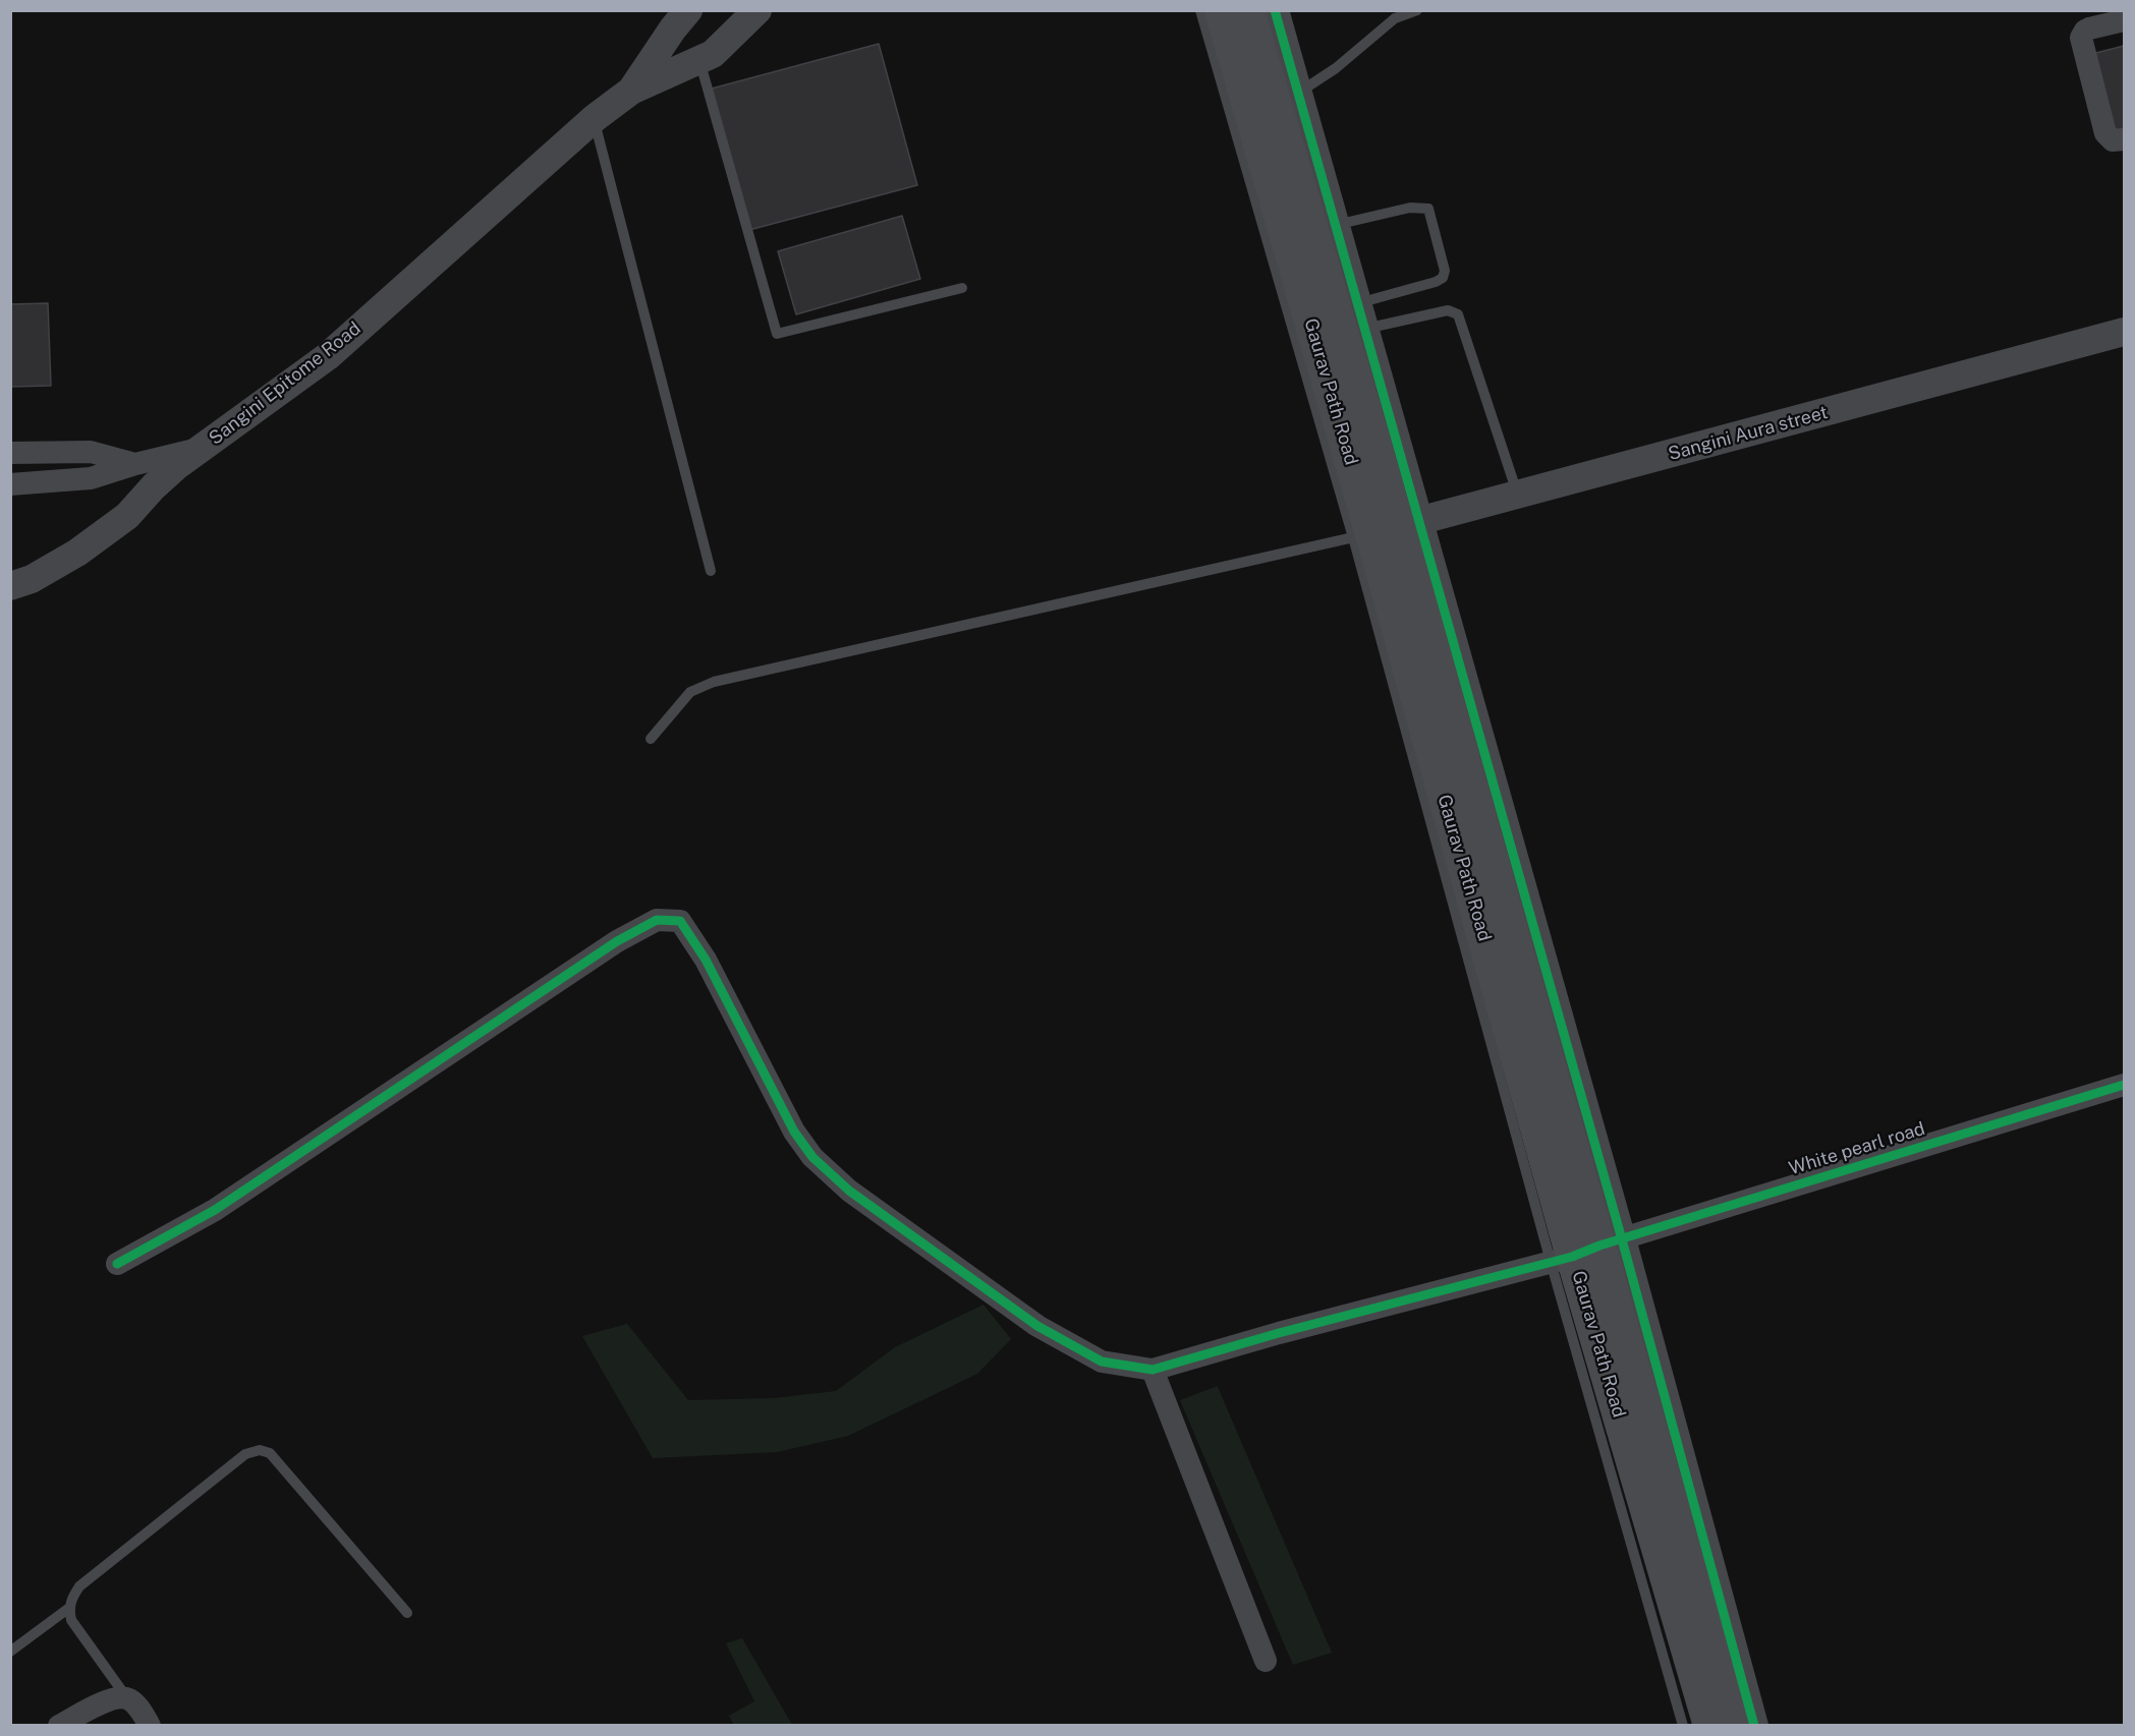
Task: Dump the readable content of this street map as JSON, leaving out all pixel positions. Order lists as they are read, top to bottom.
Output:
{
  "streets": {
    "main road": ["Gaurav Path Road"],
    "street": ["Sangini Epitome Road", "Sangini Aura street", "White pearl road"]
  },
  "crossings": [
    ["Gaurav Path Road", "Sangini Aura street"],
    ["Gaurav Path Road", "White pearl road"]
  ]
}
